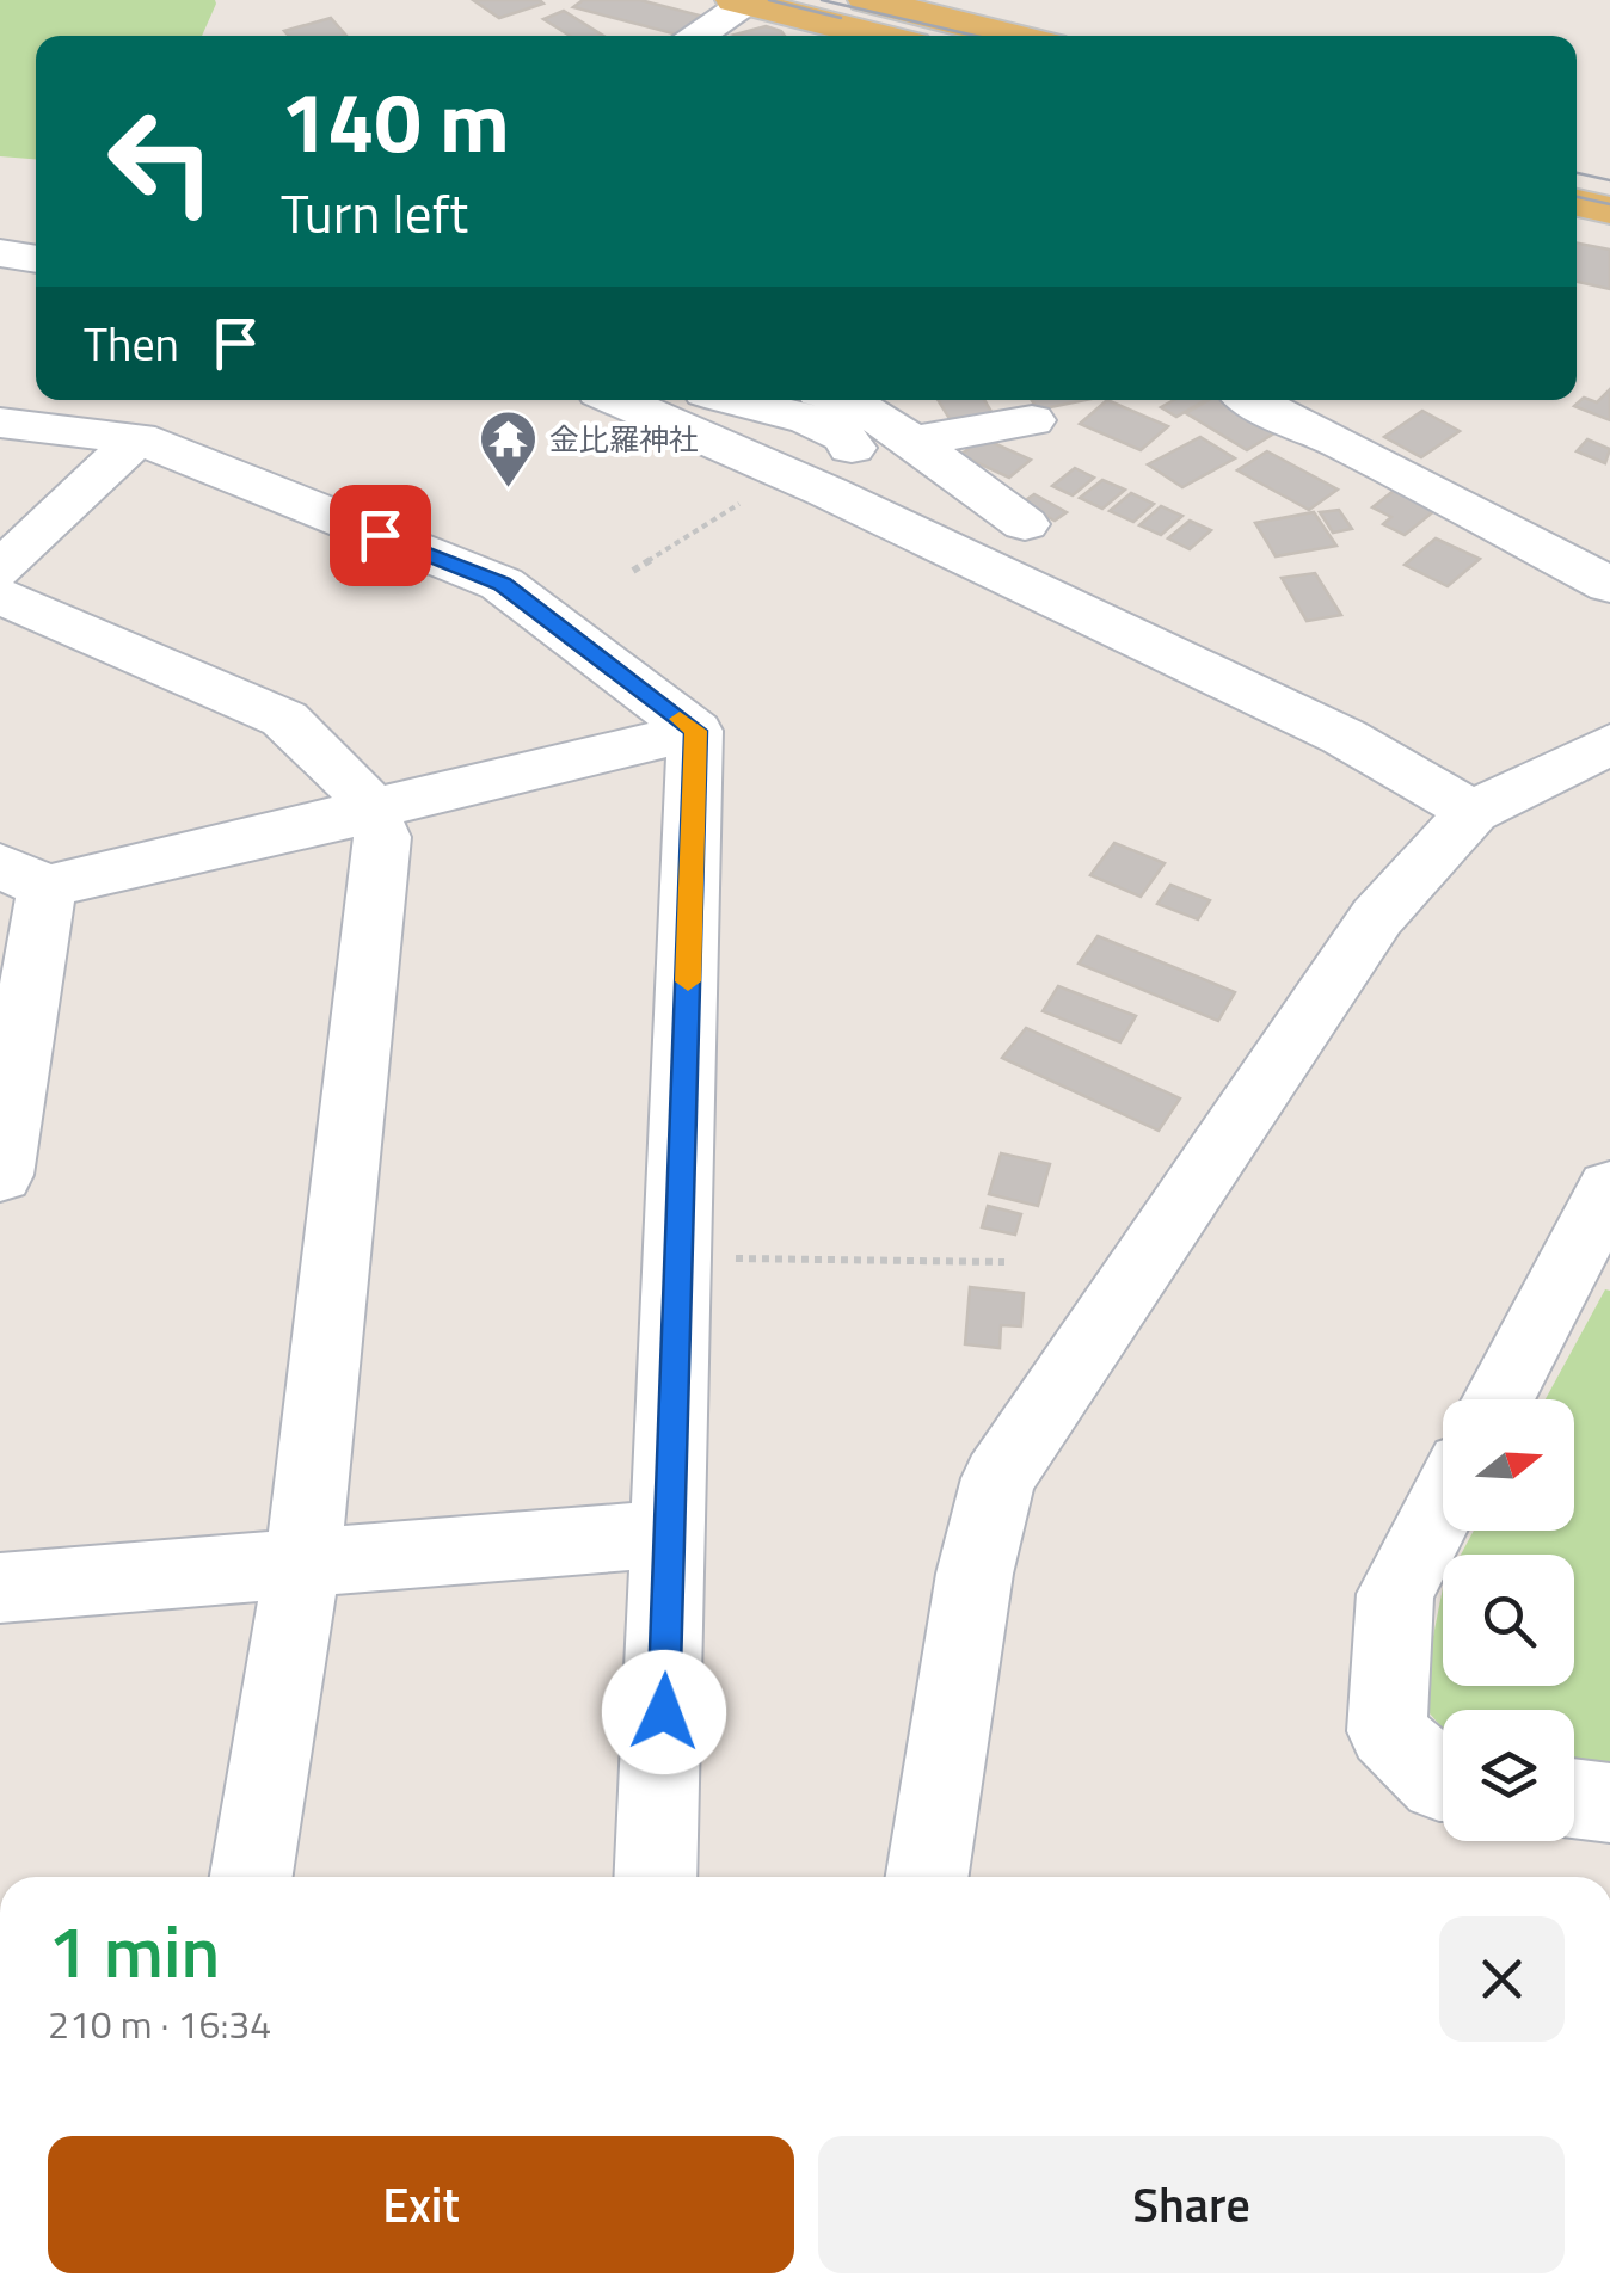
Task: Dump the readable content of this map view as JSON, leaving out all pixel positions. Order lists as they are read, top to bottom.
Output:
{
  "places": {
    "temple": ["金比羅神社"]
  },
  "north": "right",
  "page": {
    "turn": ["140 m", "Turn left"],
    "then": "Then",
    "heading": ["1 min", "210 m · 16:34"],
    "buttons": ["Exit", "Share"]
  }
}
